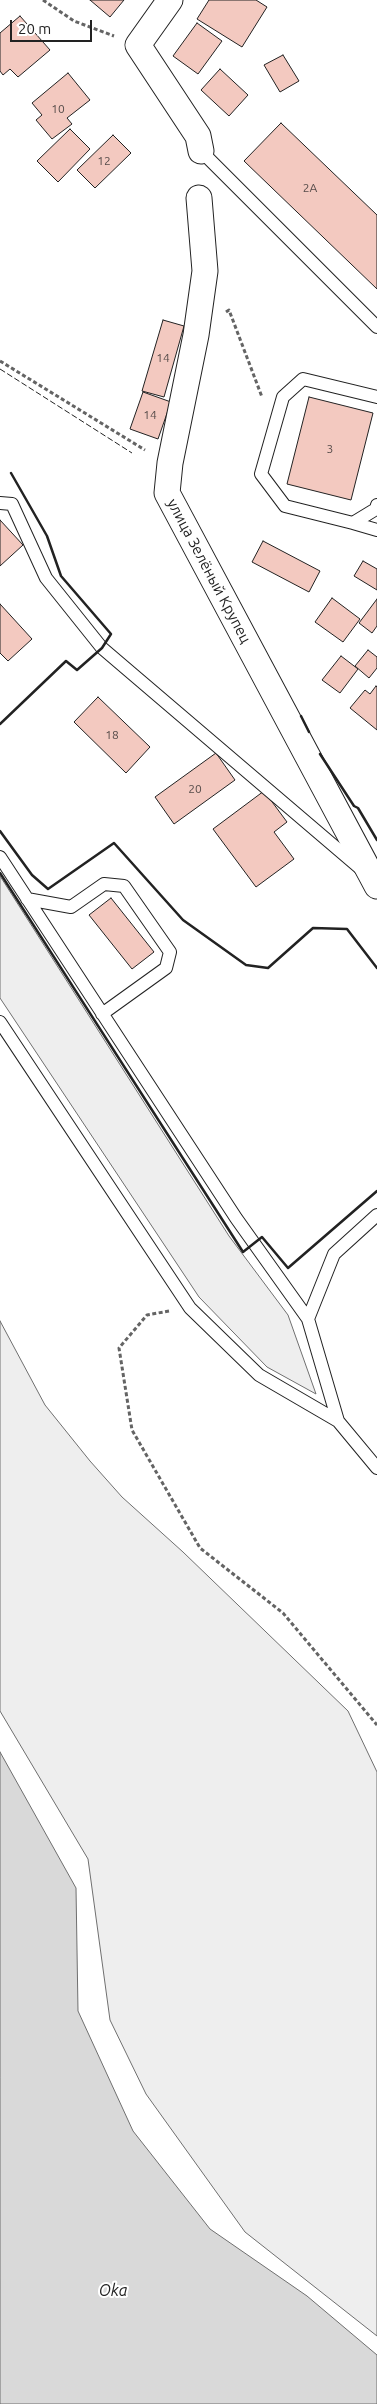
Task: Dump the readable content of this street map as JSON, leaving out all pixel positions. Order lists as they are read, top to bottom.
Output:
{
  "streets": {
    "street": ["улица Зелёный Крупец"]
  },
  "water": ["Oka"],
  "house_numbers": [
    "10",
    "12",
    "2А",
    "14",
    "14",
    "3",
    "18",
    "20"
  ],
  "scale_bar": "20 m"
}
